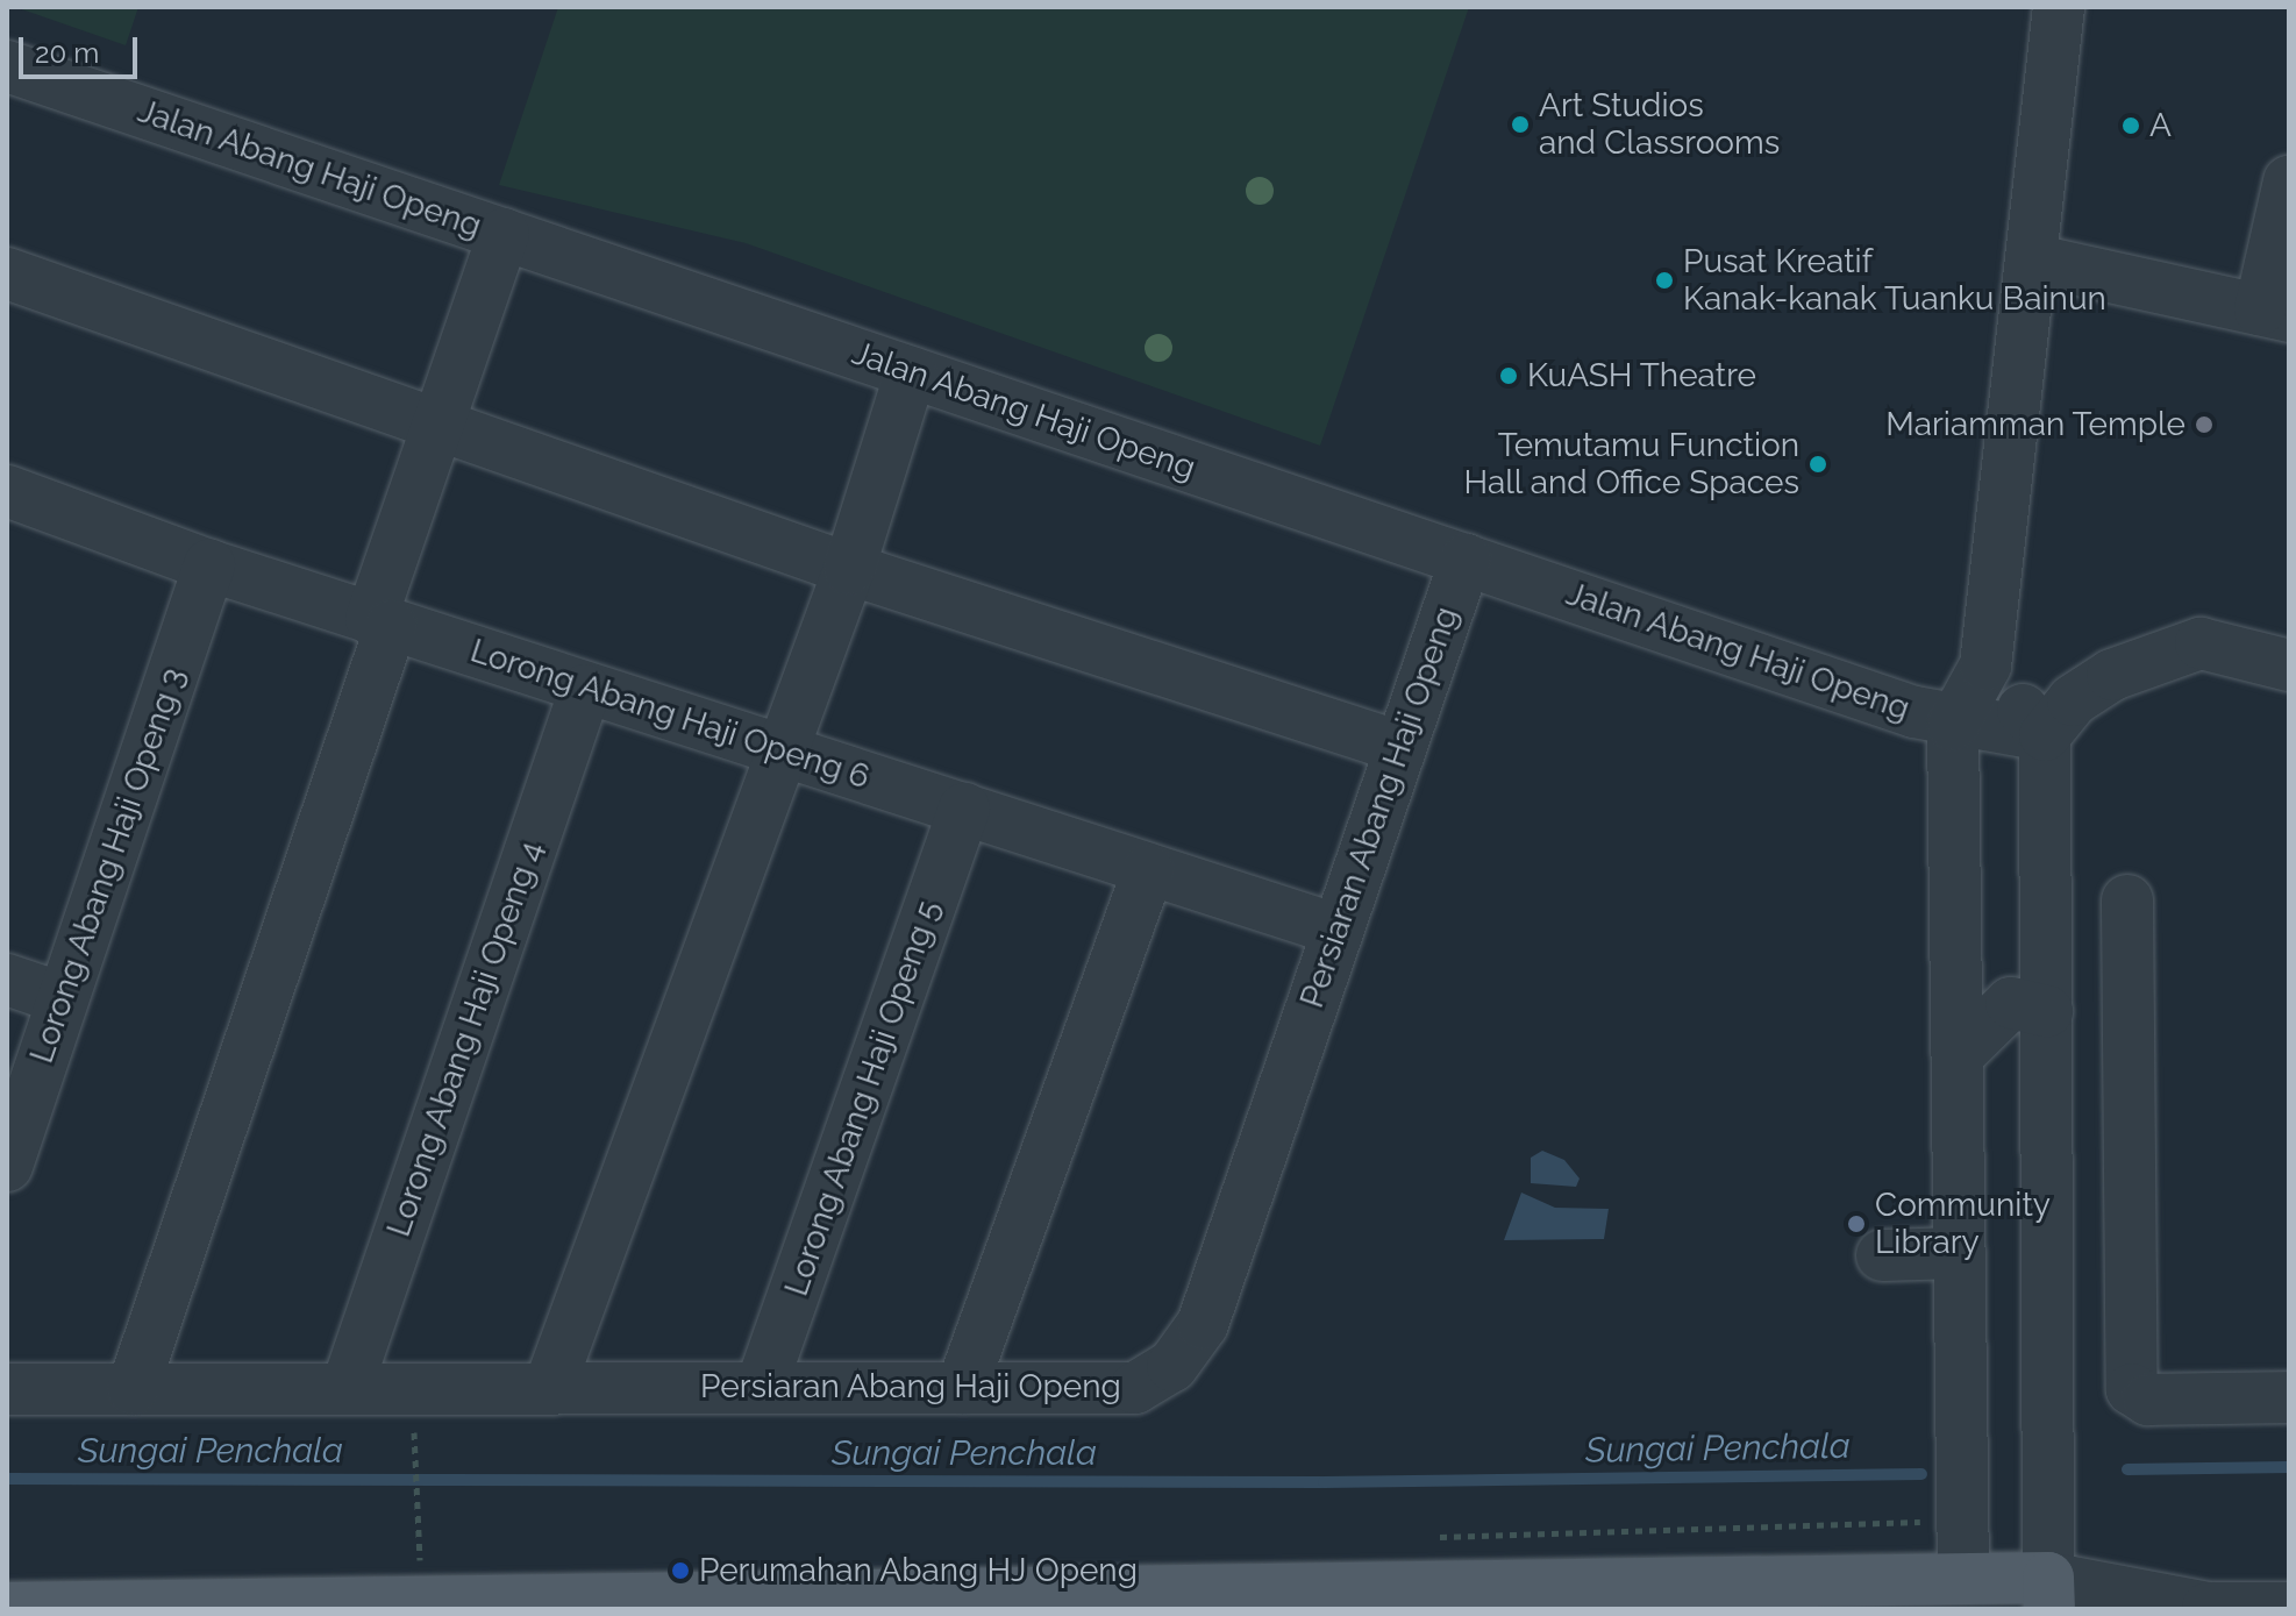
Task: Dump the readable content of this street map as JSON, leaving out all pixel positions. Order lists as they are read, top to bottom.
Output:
{
  "streets": {
    "street": [
      "Jalan Abang Haji Openg",
      "Lorong Abang Haji Openg 6",
      "Persiaran Abang Haji Openg",
      "Lorong Abang Haji Openg 3",
      "Lorong Abang Haji Openg 4",
      "Lorong Abang Haji Openg 5"
    ]
  },
  "crossings": [
    ["Jalan Abang Haji Openg", "Persiaran Abang Haji Openg"],
    ["Lorong Abang Haji Openg 6", "Persiaran Abang Haji Openg"],
    ["Lorong Abang Haji Openg 6", "Lorong Abang Haji Openg 3"],
    ["Lorong Abang Haji Openg 6", "Lorong Abang Haji Openg 4"],
    ["Lorong Abang Haji Openg 6", "Lorong Abang Haji Openg 5"],
    ["Persiaran Abang Haji Openg", "Lorong Abang Haji Openg 4"],
    ["Persiaran Abang Haji Openg", "Lorong Abang Haji Openg 5"]
  ],
  "water": ["Sungai Penchala"],
  "places": [
    "Art Studios and Classrooms",
    "A",
    "Pusat Kreatif Kanak-kanak Tuanku Bainun",
    "KuASH Theatre",
    "Mariamman Temple",
    "Temutamu Function Hall and Office Spaces",
    "Community Library",
    "Perumahan Abang HJ Openg"
  ],
  "scale_bar": "20 m"
}
